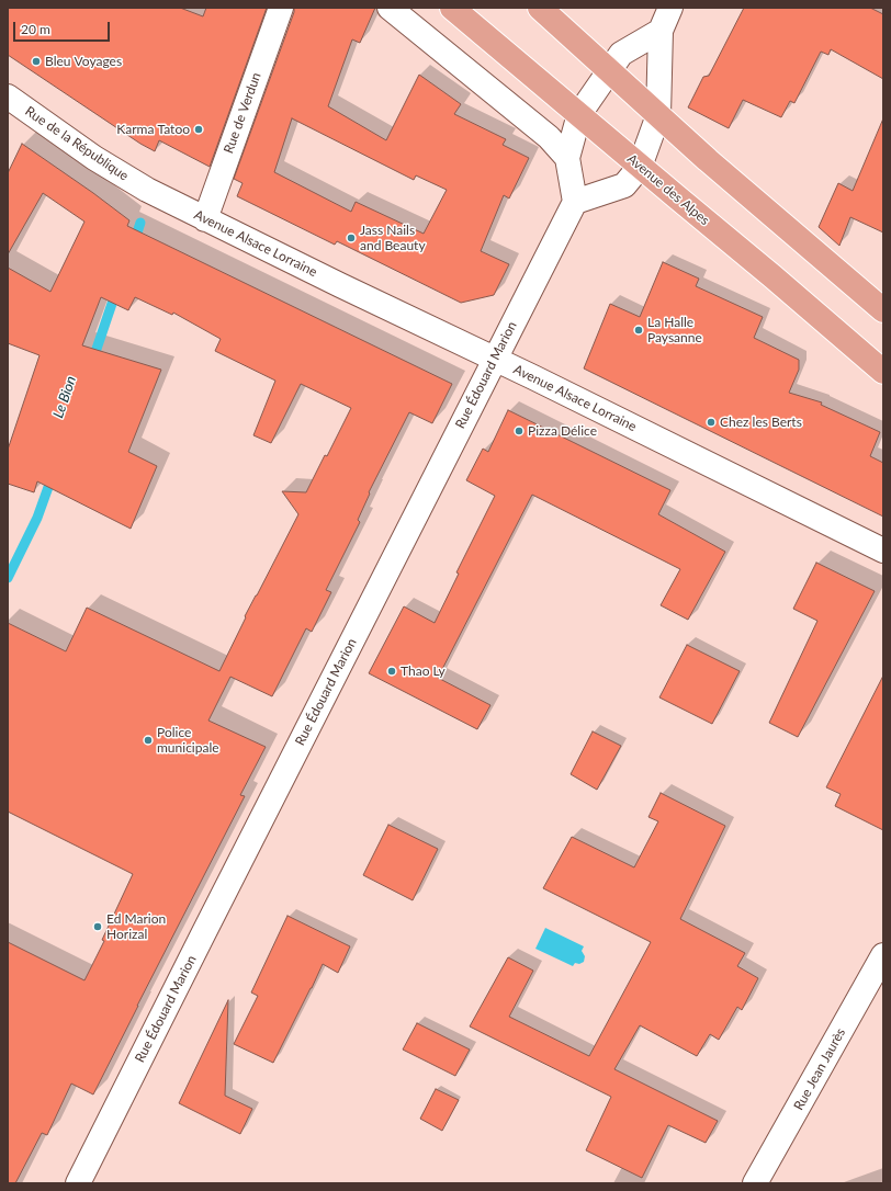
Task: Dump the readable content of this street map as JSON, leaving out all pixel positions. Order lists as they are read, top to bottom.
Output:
{
  "streets": {
    "main road": ["Avenue des Alpes"],
    "street": [
      "Rue de Verdun",
      "Rue de la République",
      "Avenue Alsace Lorraine",
      "Rue Édouard Marion",
      "Rue Jean Jaurès"
    ]
  },
  "crossings": [
    ["Rue de Verdun", "Avenue Alsace Lorraine"],
    ["Rue de la République", "Avenue Alsace Lorraine"],
    ["Avenue Alsace Lorraine", "Rue Édouard Marion"]
  ],
  "water": ["Le Bion"],
  "places": [
    "Bleu Voyages",
    "Karma Tatoo",
    "Jass Nails and Beauty",
    "La Halle Paysanne",
    "Chez les Berts",
    "Pizza Délice",
    "Thao Ly",
    "Police municipale",
    "Ed Marion Horizal"
  ],
  "scale_bar": "20 m"
}
